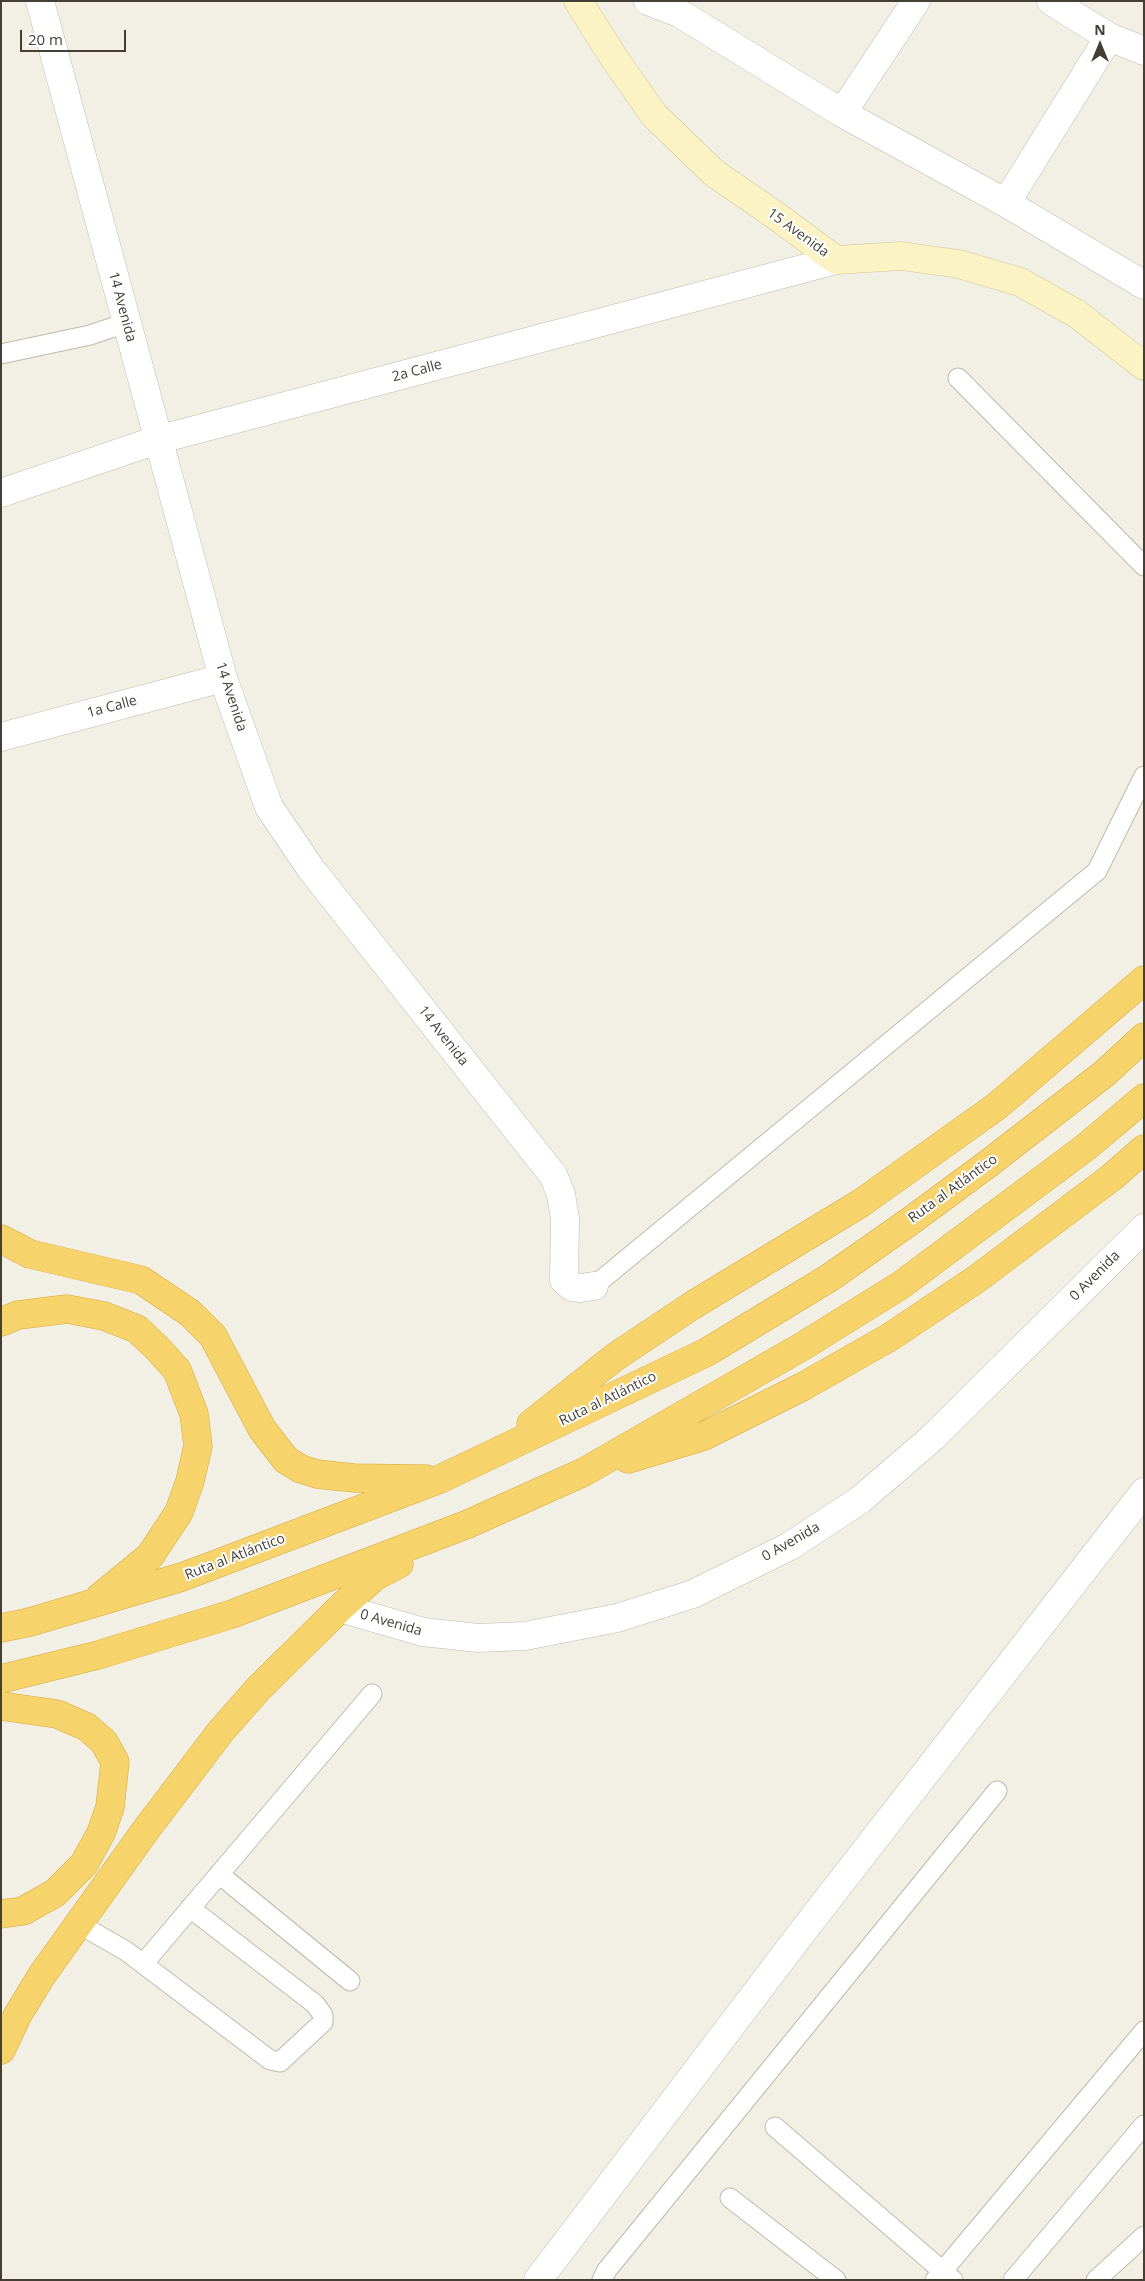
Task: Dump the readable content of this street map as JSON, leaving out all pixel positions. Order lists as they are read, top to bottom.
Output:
{
  "streets": {
    "highway": ["Ruta al Atlántico"],
    "street": [
      "15 Avenida",
      "14 Avenida",
      "2a Calle",
      "1a Calle",
      "0 Avenida"
    ]
  },
  "crossings": [
    ["15 Avenida", "2a Calle"],
    ["14 Avenida", "2a Calle"],
    ["14 Avenida", "1a Calle"]
  ],
  "scale_bar": "20 m",
  "north": "top"
}
